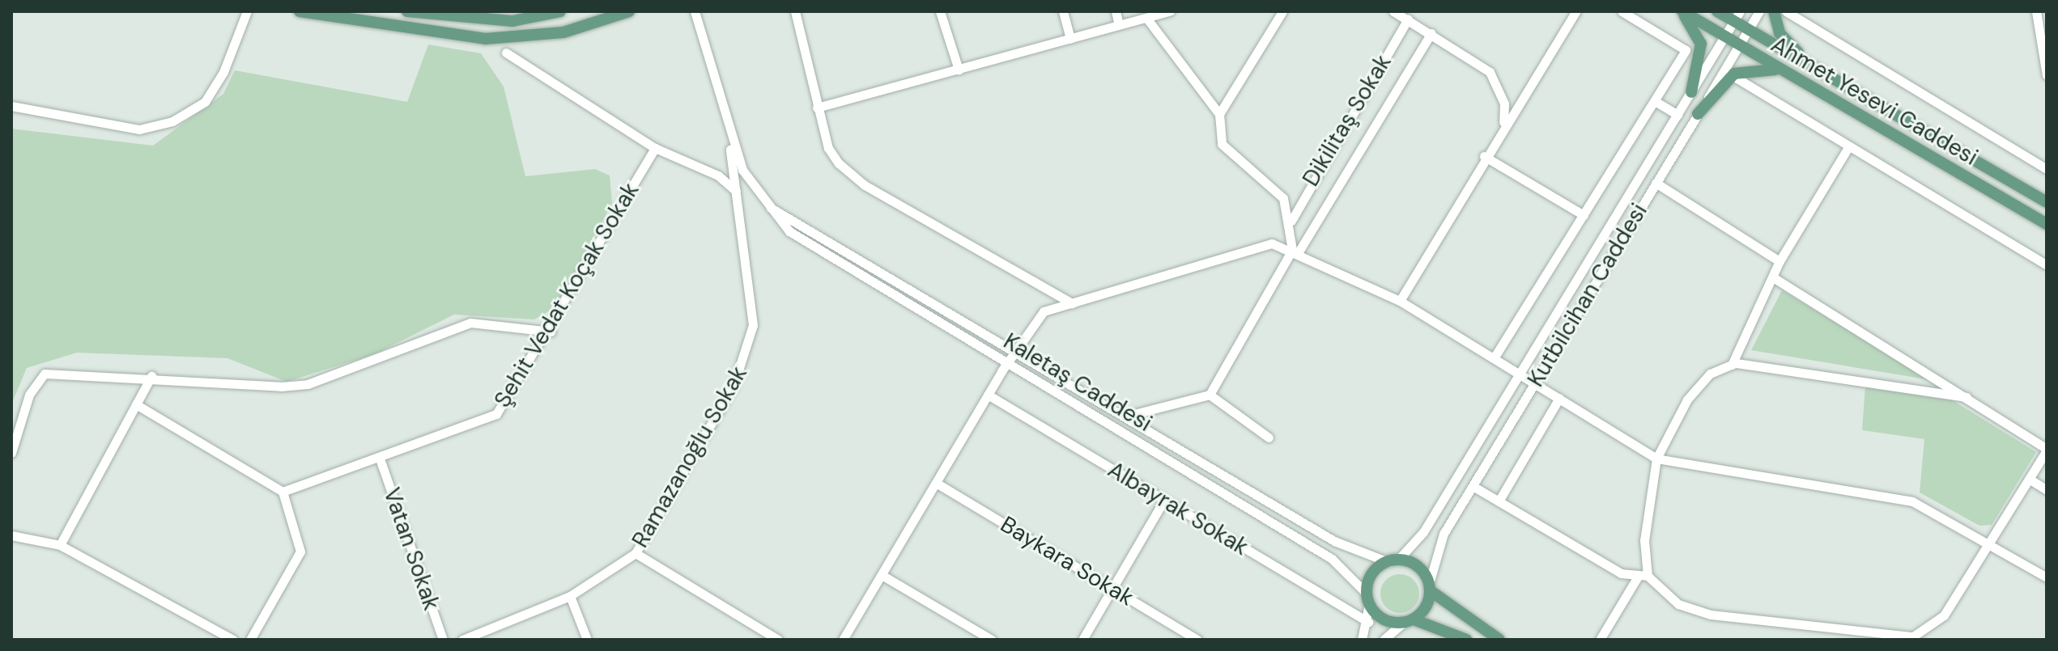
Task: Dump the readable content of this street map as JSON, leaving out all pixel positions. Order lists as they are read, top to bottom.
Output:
{
  "streets": {
    "main road": ["Ahmet Yesevi Caddesi"],
    "street": [
      "Dikilitaş Sokak",
      "Şehit Vedat Koçak Sokak",
      "Kutbilcihan Caddesi",
      "Kaletaş Caddesi",
      "Ramazanoğlu Sokak",
      "Albayrak Sokak",
      "Vatan Sokak",
      "Baykara Sokak"
    ]
  },
  "crossings": [
    ["Ahmet Yesevi Caddesi", "Kutbilcihan Caddesi"],
    ["Şehit Vedat Koçak Sokak", "Vatan Sokak"],
    ["Kutbilcihan Caddesi", "Kaletaş Caddesi"],
    ["Kaletaş Caddesi", "Ramazanoğlu Sokak"]
  ]
}
